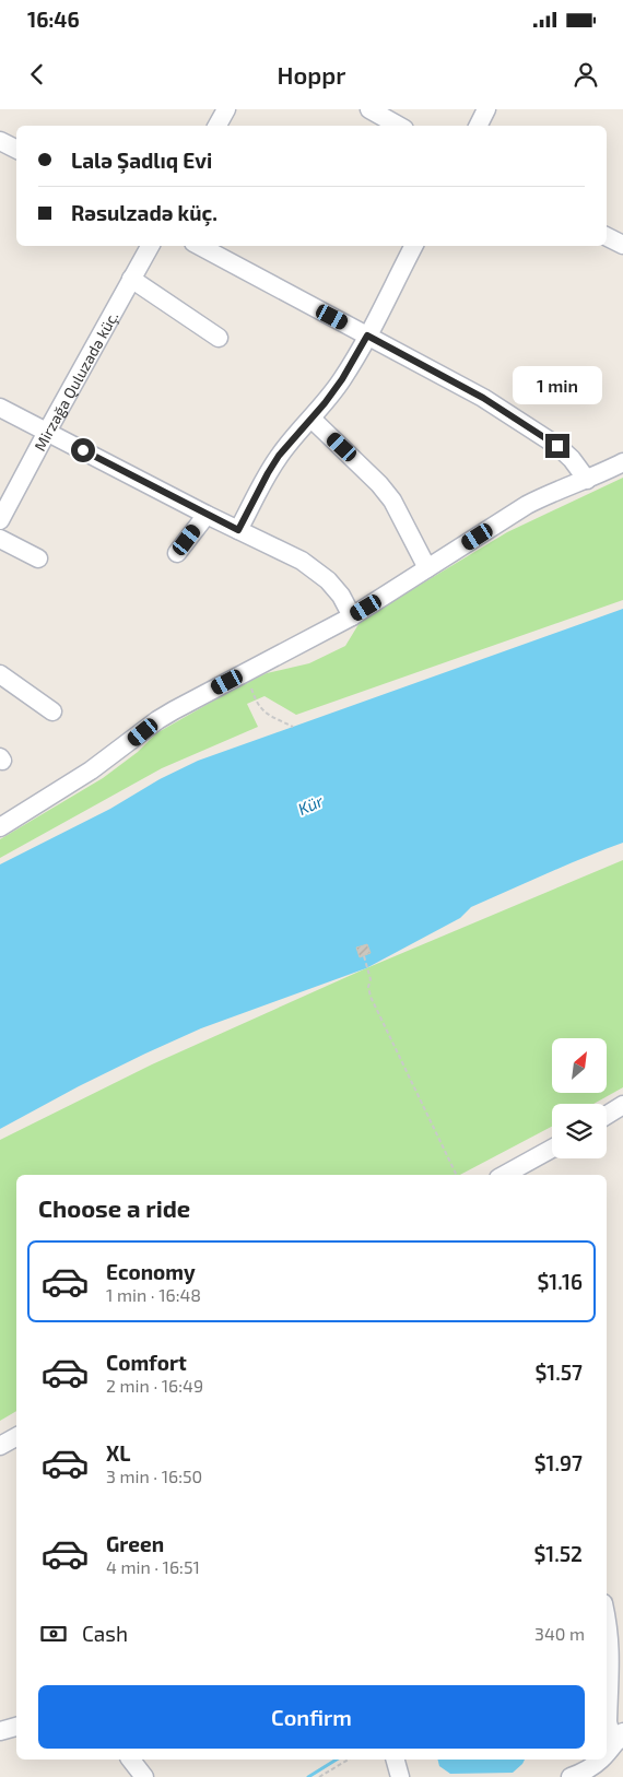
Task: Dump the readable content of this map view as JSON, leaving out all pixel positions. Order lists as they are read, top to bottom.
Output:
{
  "streets": {
    "street": ["Mirzağa Quluzadə küç."]
  },
  "water": ["Kür"],
  "north": "top right",
  "page": {
    "status": "16:46",
    "header": "Hoppr",
    "banner": ["Lalə Şadlıq Evi", "Rəsulzadə küç."],
    "bubble": "1 min",
    "heading": "Choose a ride",
    "list": [
      {
        "name": "Economy",
        "note": "1 min · 16:48",
        "value": "$1.16"
      },
      {
        "name": "Comfort",
        "note": "2 min · 16:49",
        "value": "$1.57"
      },
      {
        "name": "XL",
        "note": "3 min · 16:50",
        "value": "$1.97"
      },
      {
        "name": "Green",
        "note": "4 min · 16:51",
        "value": "$1.52"
      }
    ],
    "pay": ["Cash", "340 m"],
    "buttons": "Confirm"
  }
}
